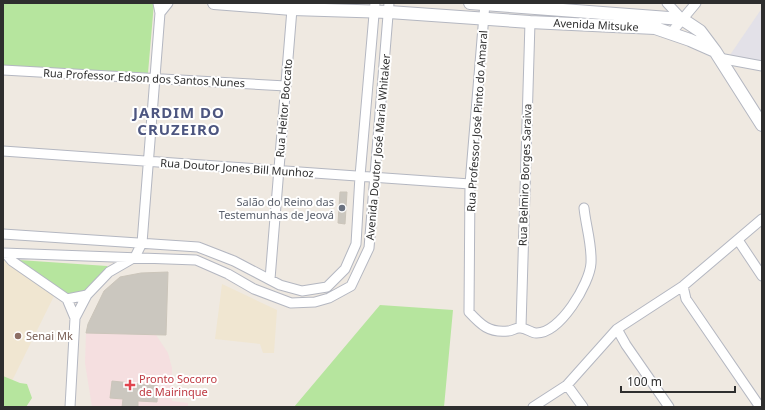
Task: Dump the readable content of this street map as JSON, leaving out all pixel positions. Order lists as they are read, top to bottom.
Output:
{
  "streets": {
    "main road": ["Avenida Mitsuke"],
    "street": [
      "Rua Professor Edson dos Santos Nunes",
      "Rua Heitor Boccato",
      "Rua Professor José Pinto do Amaral",
      "Avenida Doutor José Maria Whitaker",
      "Rua Doutor Jones Bill Munhoz",
      "Rua Belmiro Borges Saraiva"
    ]
  },
  "crossings": [
    ["Avenida Mitsuke", "Rua Heitor Boccato"],
    ["Avenida Mitsuke", "Rua Professor José Pinto do Amaral"],
    ["Avenida Mitsuke", "Avenida Doutor José Maria Whitaker"],
    ["Avenida Mitsuke", "Rua Belmiro Borges Saraiva"],
    ["Rua Professor Edson dos Santos Nunes", "Rua Heitor Boccato"],
    ["Rua Heitor Boccato", "Avenida Doutor José Maria Whitaker"],
    ["Rua Heitor Boccato", "Rua Doutor Jones Bill Munhoz"],
    ["Rua Professor José Pinto do Amaral", "Rua Doutor Jones Bill Munhoz"],
    ["Rua Professor José Pinto do Amaral", "Rua Belmiro Borges Saraiva"],
    ["Avenida Doutor José Maria Whitaker", "Rua Doutor Jones Bill Munhoz"]
  ],
  "districts": ["JARDIM DO CRUZEIRO"],
  "places": {
    "other": ["Salão do Reino das Testemunhas de Jeová", "Senai Mk"],
    "health": ["Pronto Socorro de Mairinque"]
  },
  "scale_bar": "100 m"
}
